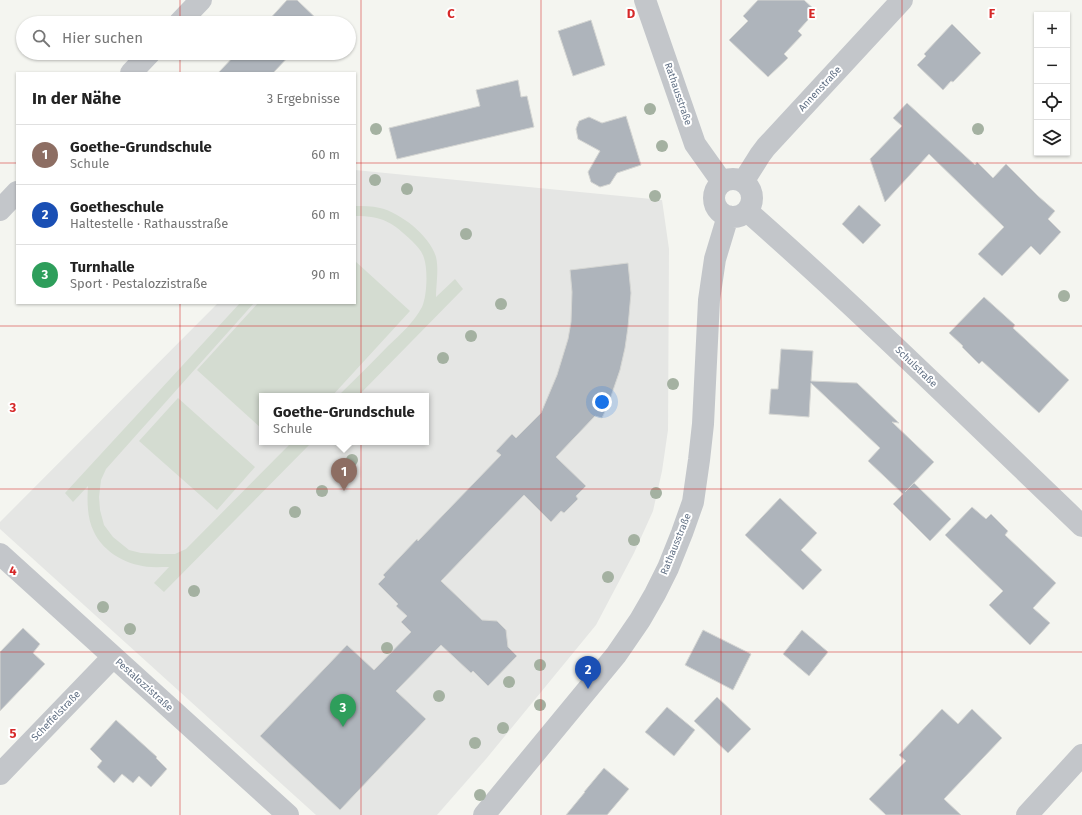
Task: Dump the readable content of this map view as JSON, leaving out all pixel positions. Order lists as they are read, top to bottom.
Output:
{
  "streets": {
    "street": [
      "Annenstraße",
      "Rathausstraße",
      "Schulstraße",
      "Pestalozzistraße",
      "Scheffelstraße"
    ]
  },
  "crossings": [
    ["Annenstraße", "Rathausstraße"],
    ["Annenstraße", "Schulstraße"],
    ["Rathausstraße", "Schulstraße"],
    ["Pestalozzistraße", "Scheffelstraße"]
  ],
  "page": {
    "map_buttons": ["+", "−"],
    "search": "Hier suchen",
    "heading": ["In der Nähe", "3 Ergebnisse"],
    "list": [
      {
        "mark": "1",
        "name": "Goethe-Grundschule",
        "note": "Schule",
        "value": "60 m"
      },
      {
        "mark": "2",
        "name": "Goetheschule",
        "note": "Haltestelle · Rathausstraße",
        "value": "60 m"
      },
      {
        "mark": "3",
        "name": "Turnhalle",
        "note": "Sport · Pestalozzistraße",
        "value": "90 m"
      }
    ],
    "popup": ["Goethe-Grundschule", "Schule"],
    "pins": ["1", "2", "3"]
  },
  "grid": {
    "columns": [
      "C",
      "D",
      "E",
      "F"
    ],
    "rows": ["3", "4", "5"]
  }
}
